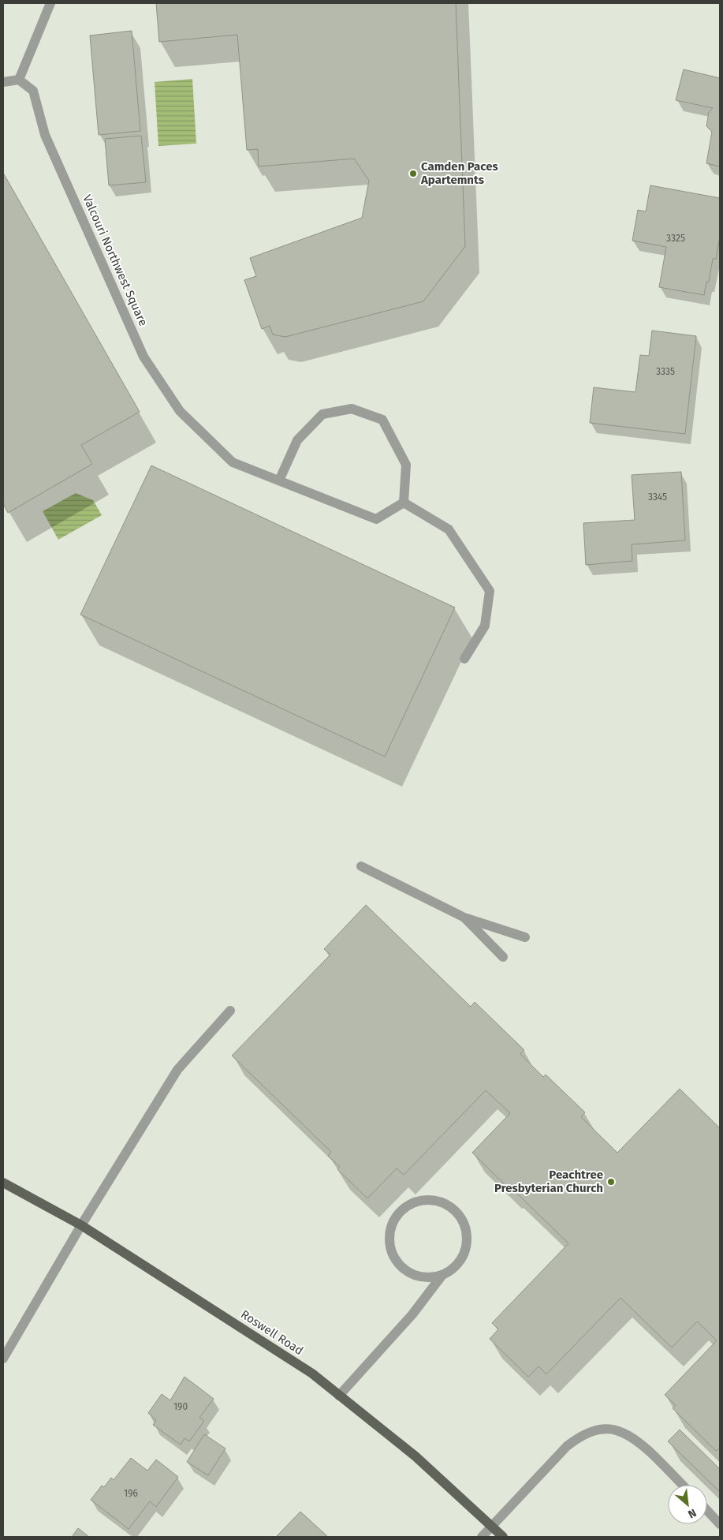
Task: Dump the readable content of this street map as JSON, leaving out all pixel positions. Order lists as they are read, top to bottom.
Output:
{
  "streets": {
    "main road": ["Roswell Road"],
    "street": ["Valcouri Northwest Square"]
  },
  "places": ["Camden Paces Apartemnts", "Peachtree Presbyterian Church"],
  "house_numbers": [
    "3325",
    "3335",
    "3345",
    "190",
    "196"
  ],
  "north": "bottom right"
}
